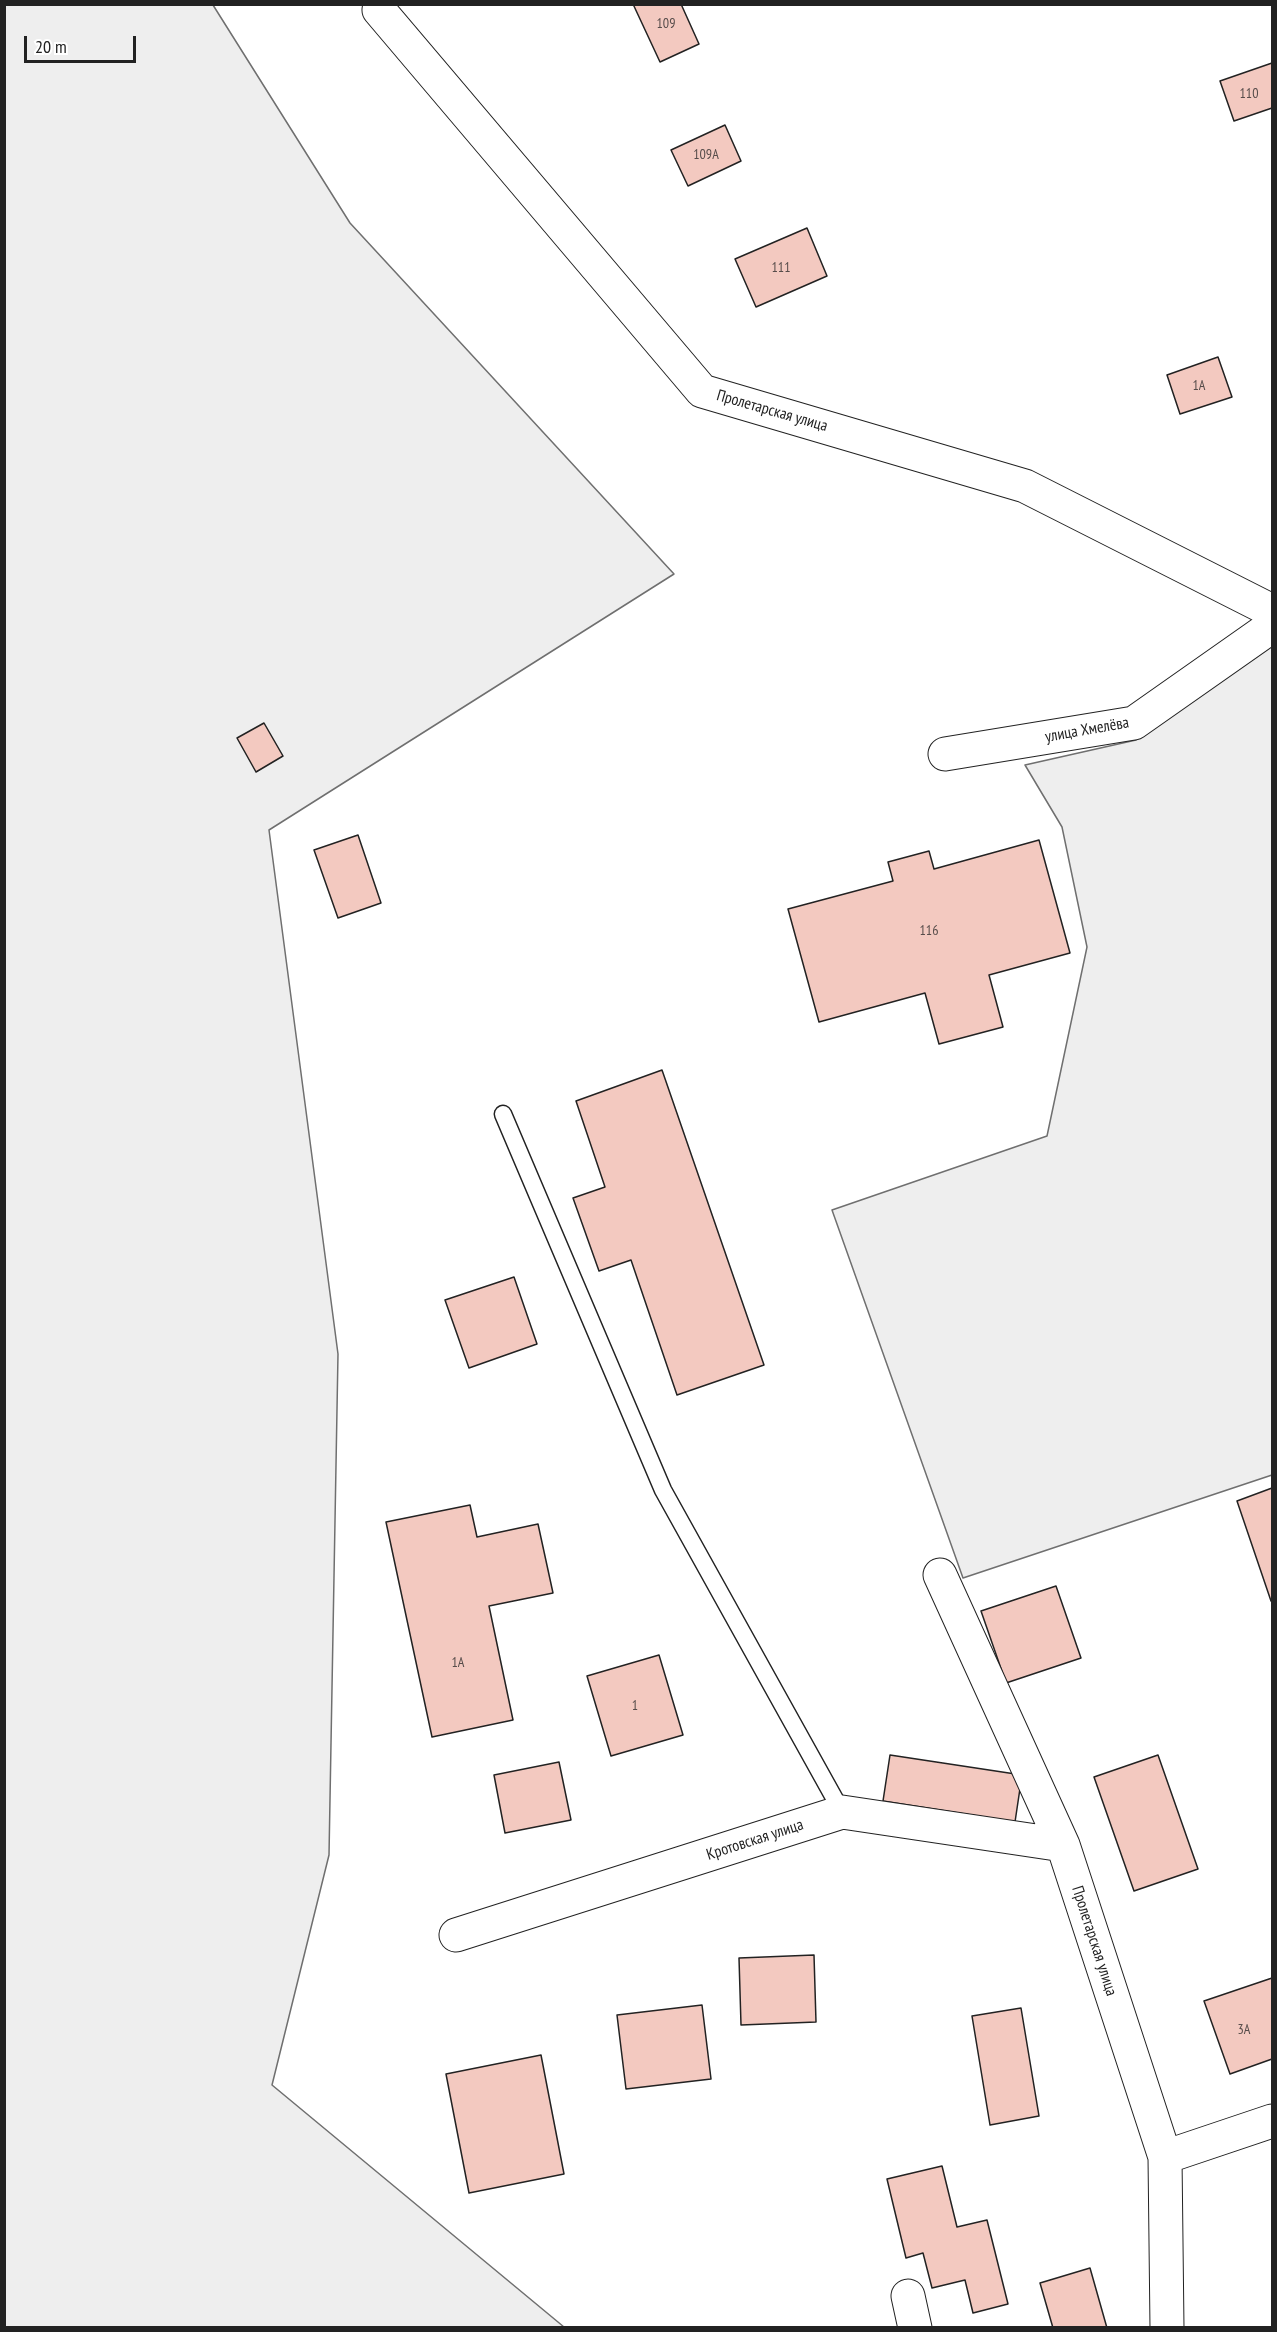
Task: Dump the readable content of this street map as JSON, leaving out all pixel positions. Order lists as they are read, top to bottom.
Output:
{
  "streets": {
    "street": ["Пролетарская улица", "улица Хмелёва", "Кротовская улица"]
  },
  "crossings": [
    ["Пролетарская улица", "Кротовская улица"]
  ],
  "house_numbers": [
    "109",
    "110",
    "109А",
    "111",
    "1А",
    "116",
    "1А",
    "1",
    "3А"
  ],
  "scale_bar": "20 m"
}
